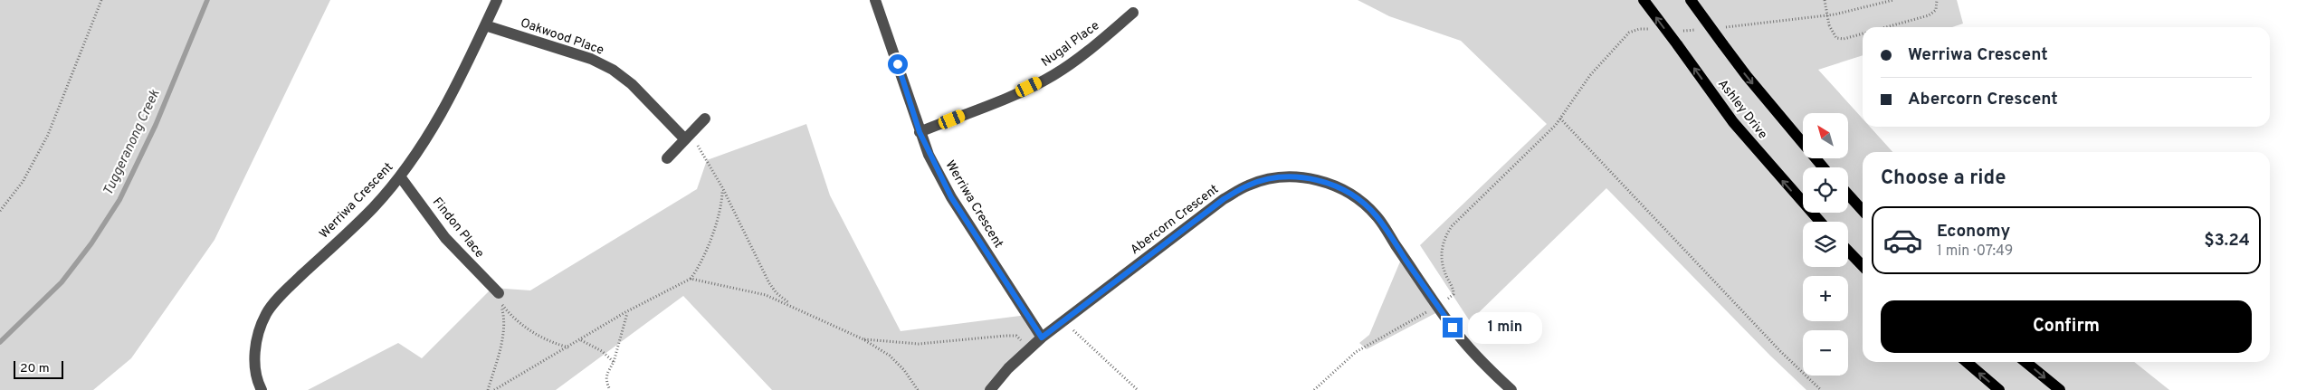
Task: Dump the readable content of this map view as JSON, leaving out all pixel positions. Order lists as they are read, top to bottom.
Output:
{
  "streets": {
    "main road": ["Ashley Drive"],
    "street": [
      "Oakwood Place",
      "Nugal Place",
      "Werriwa Crescent",
      "Abercorn Crescent",
      "Findon Place"
    ]
  },
  "crossings": [
    ["Oakwood Place", "Werriwa Crescent"],
    ["Nugal Place", "Werriwa Crescent"],
    ["Werriwa Crescent", "Abercorn Crescent"],
    ["Werriwa Crescent", "Findon Place"]
  ],
  "water": ["Tuggeranong Creek"],
  "scale_bar": "20 m",
  "north": "top left",
  "page": {
    "banner": ["Werriwa Crescent", "Abercorn Crescent"],
    "map_buttons": ["+", "−"],
    "heading": "Choose a ride",
    "list": [
      {
        "name": "Economy",
        "note": "1 min · 07:49",
        "value": "$3.24"
      }
    ],
    "buttons": "Confirm",
    "bubble": "1 min",
    "scale": "20 m"
  }
}
